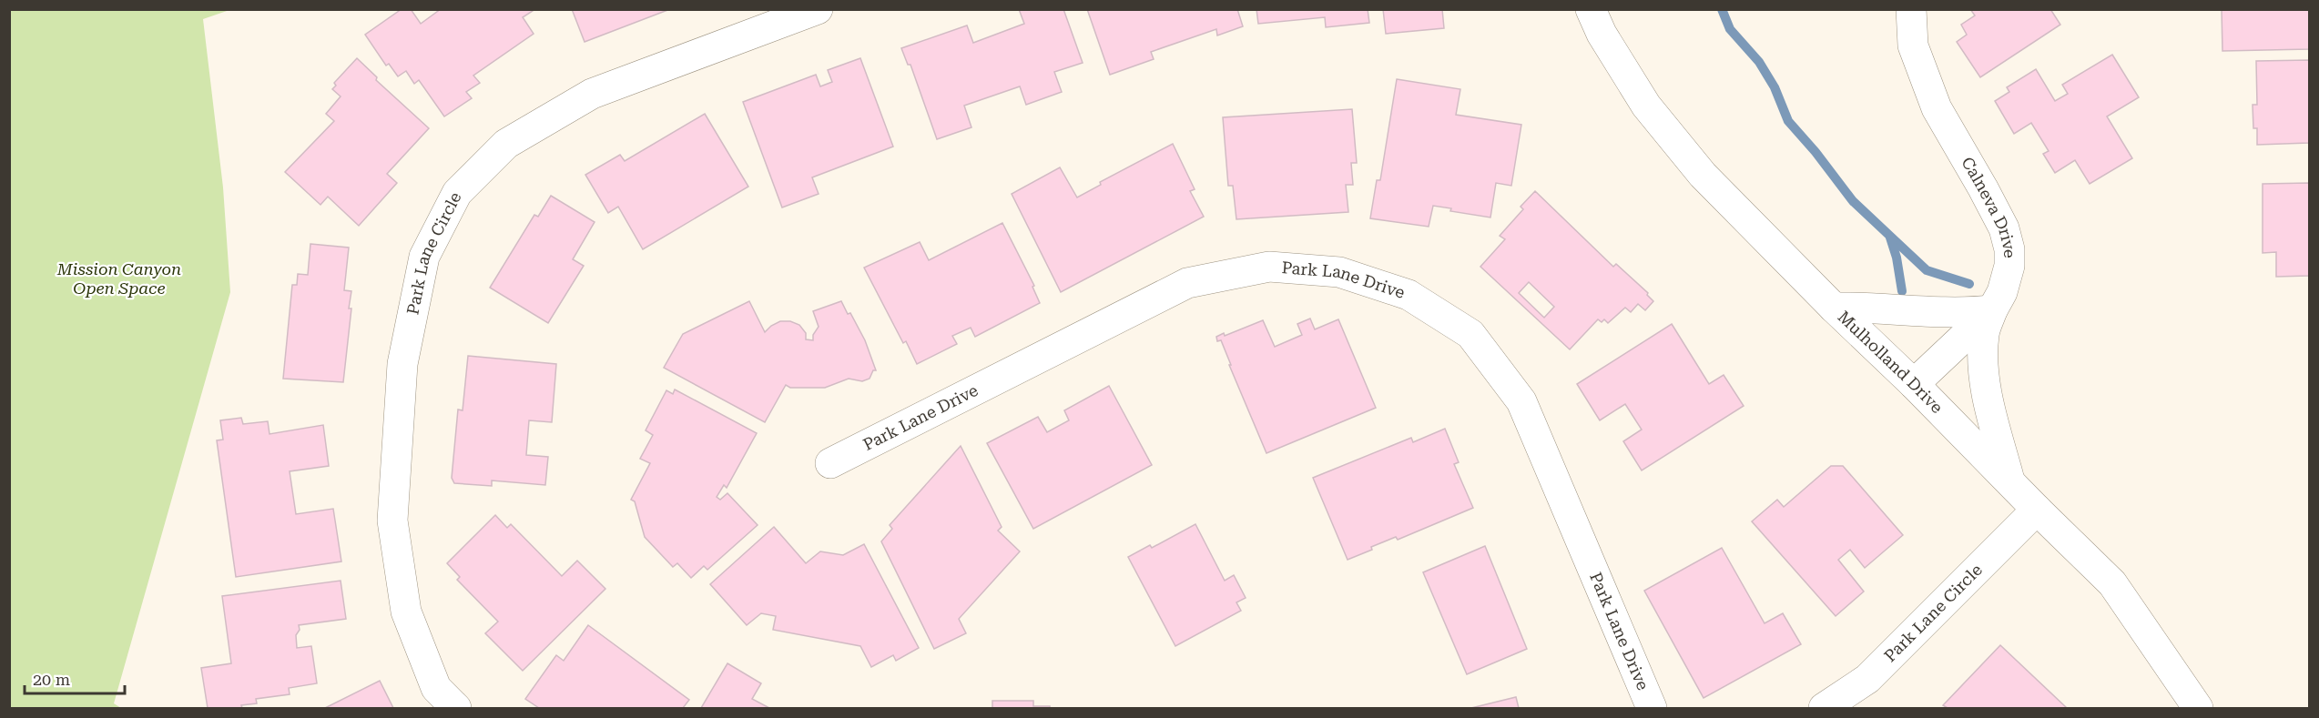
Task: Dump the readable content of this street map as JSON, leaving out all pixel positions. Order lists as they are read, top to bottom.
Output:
{
  "streets": {
    "street": [
      "Calneva Drive",
      "Park Lane Circle",
      "Park Lane Drive",
      "Mulholland Drive"
    ]
  },
  "crossings": [
    ["Calneva Drive", "Mulholland Drive"],
    ["Park Lane Circle", "Mulholland Drive"]
  ],
  "parks": ["Mission Canyon Open Space"],
  "scale_bar": "20 m"
}
